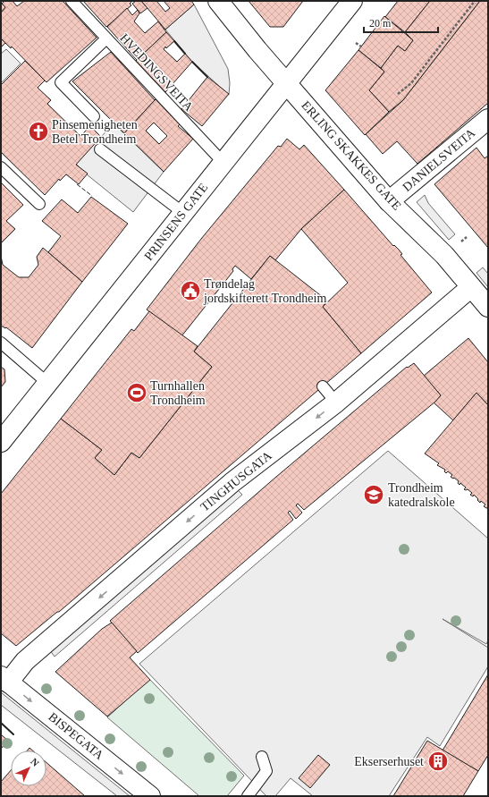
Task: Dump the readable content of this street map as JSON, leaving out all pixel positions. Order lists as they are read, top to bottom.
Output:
{
  "streets": {
    "street": [
      "ERLING SKAKKES GATE",
      "DANIELSVEITA",
      "PRINSENS GATE",
      "TINGHUSGATA",
      "BISPEGATA"
    ],
    "lane": ["HVEDINGSVEITA"]
  },
  "crossings": [
    ["HVEDINGSVEITA", "PRINSENS GATE"],
    ["ERLING SKAKKES GATE", "DANIELSVEITA"],
    ["ERLING SKAKKES GATE", "PRINSENS GATE"],
    ["ERLING SKAKKES GATE", "TINGHUSGATA"],
    ["TINGHUSGATA", "BISPEGATA"]
  ],
  "one_way": ["TINGHUSGATA", "BISPEGATA"],
  "places": {
    "church": ["Pinsemenigheten Betel Trondheim"],
    "public building": ["Trøndelag jordskifterett Trondheim"],
    "sports": ["Turnhallen Trondheim"],
    "school or university": ["Trondheim katedralskole"],
    "building": ["Ekserserhuset"]
  },
  "scale_bar": "20 m",
  "north": "top right"
}
